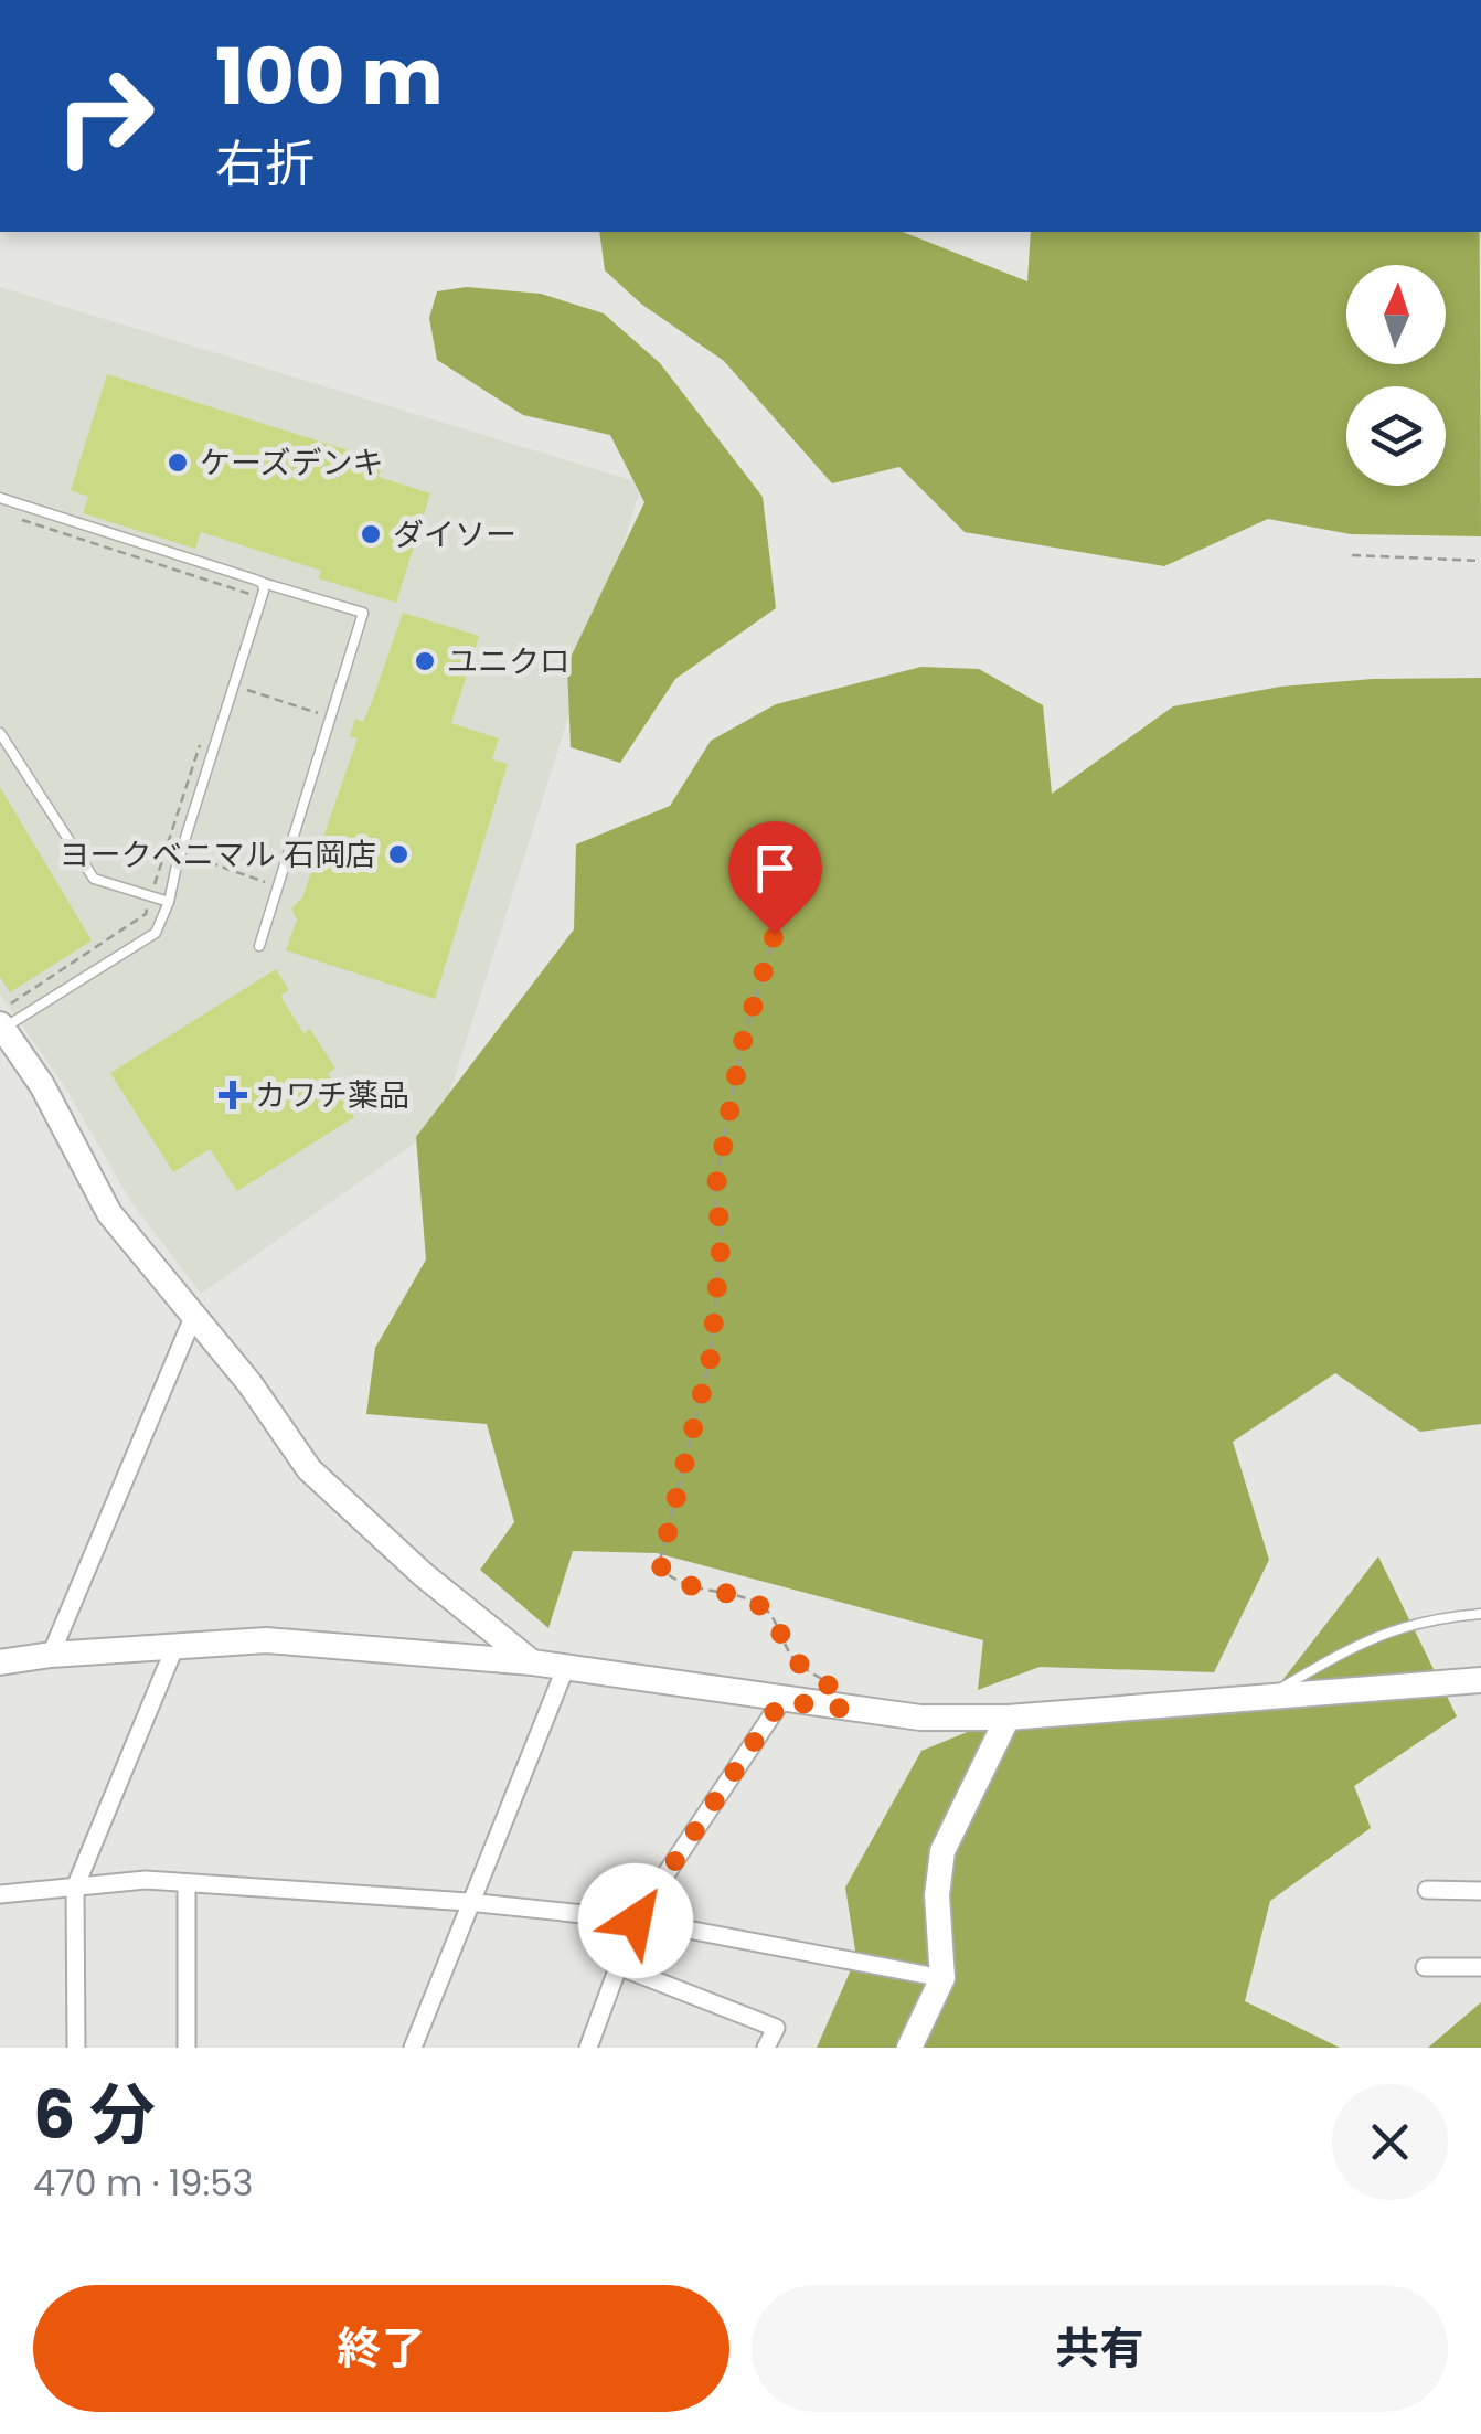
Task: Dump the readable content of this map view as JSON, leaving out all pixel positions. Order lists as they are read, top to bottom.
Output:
{
  "places": {
    "other": [
      "ケーズデンキ",
      "ダイソー",
      "ユニクロ",
      "ヨークベニマル 石岡店"
    ],
    "health": ["カワチ薬品"]
  },
  "north": "top",
  "page": {
    "turn": ["100 m", "右折"],
    "heading": ["6 分", "470 m · 19:53"],
    "buttons": ["終了", "共有"]
  }
}
